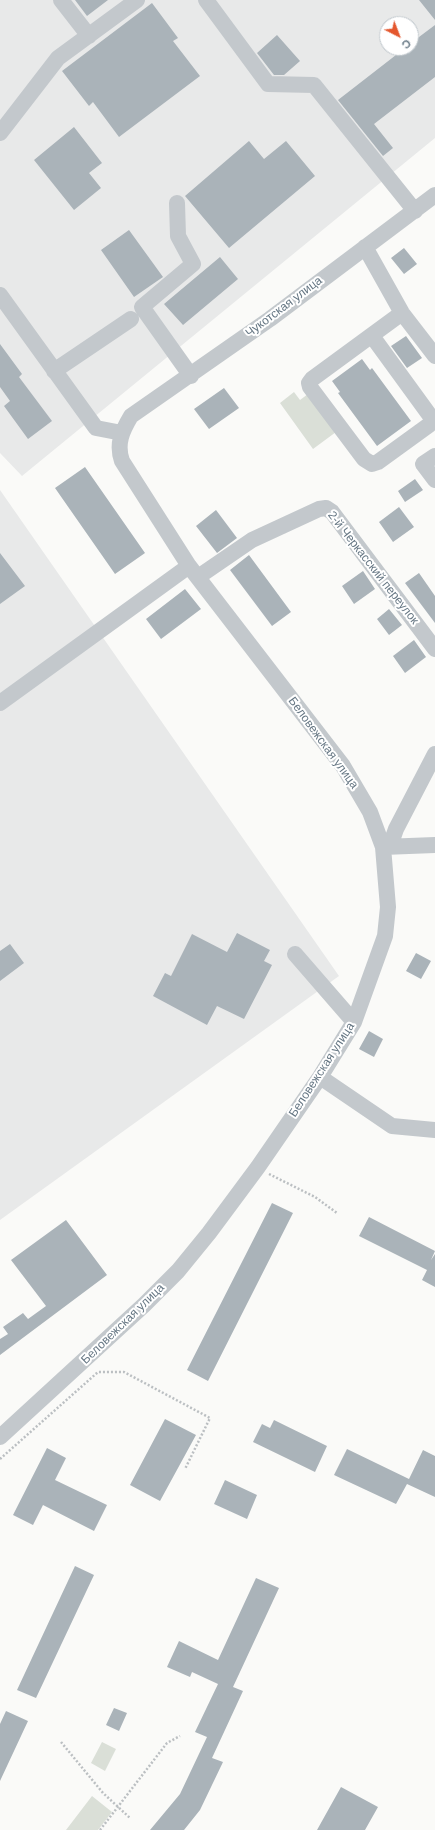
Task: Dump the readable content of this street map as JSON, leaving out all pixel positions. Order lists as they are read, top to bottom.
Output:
{
  "streets": {
    "street": ["Чукотская улица", "2-й Черкасский переулок", "Беловежская улица"]
  },
  "crossings": [
    ["Чукотская улица", "Беловежская улица"],
    ["2-й Черкасский переулок", "Беловежская улица"]
  ],
  "north": "bottom right"
}
